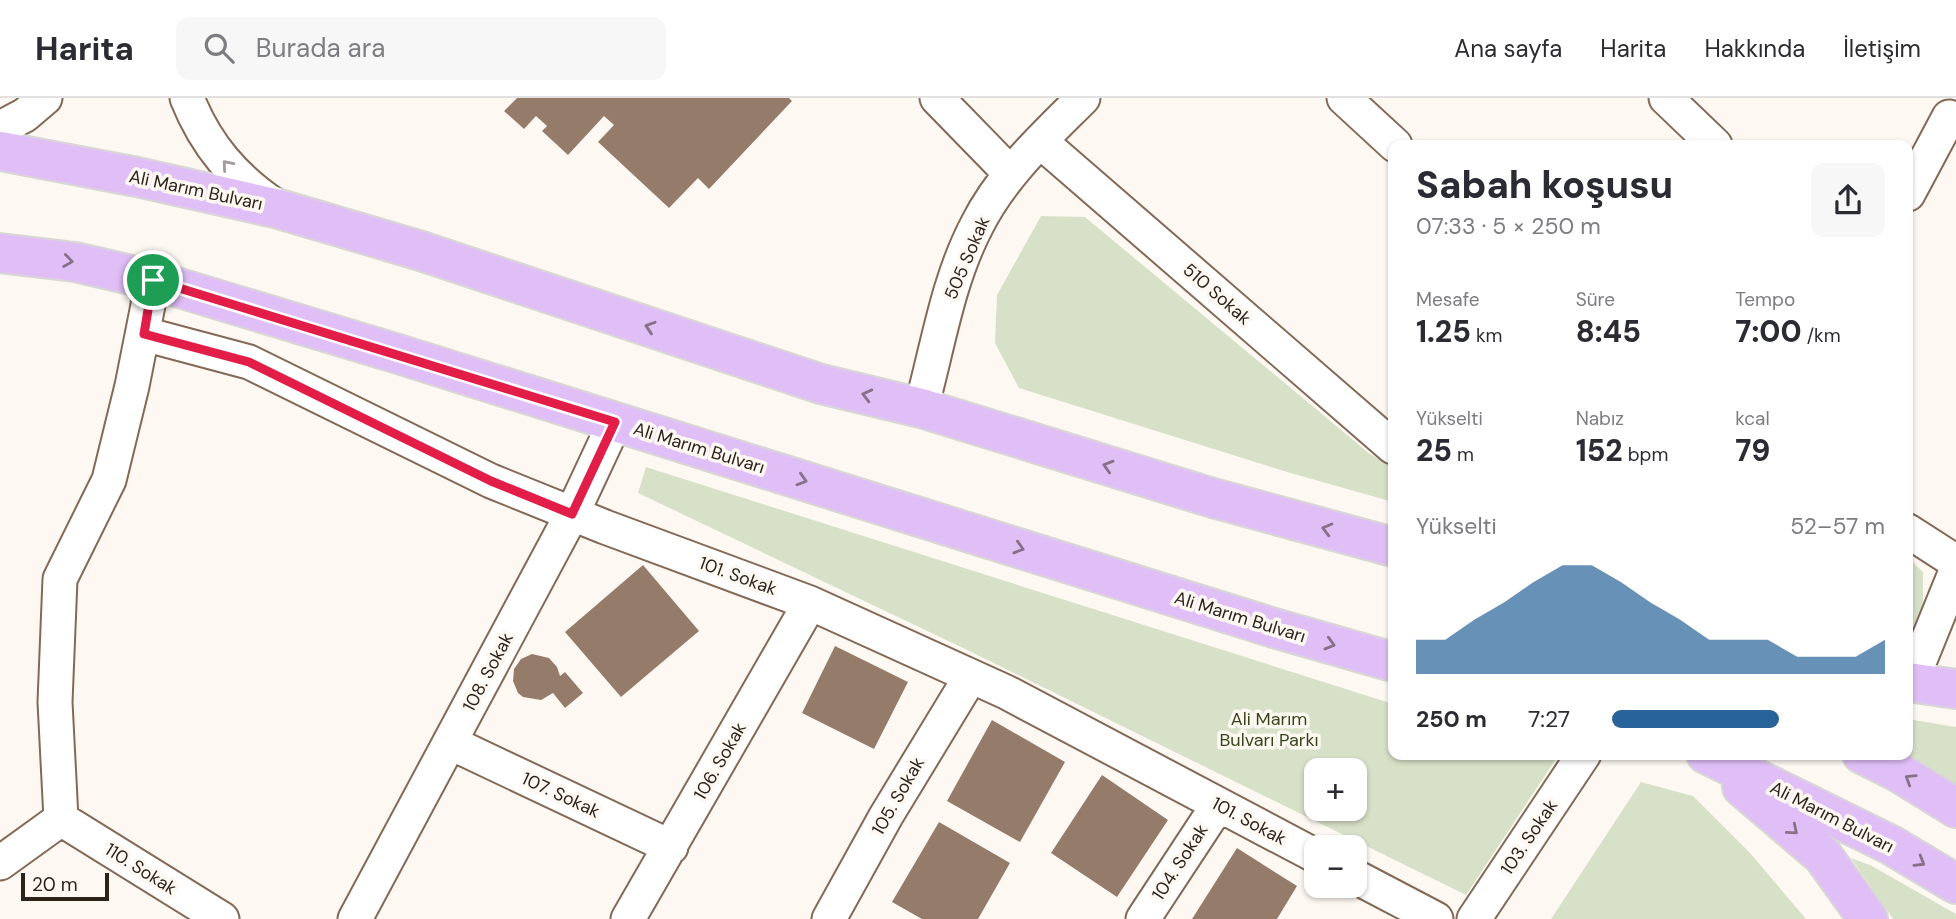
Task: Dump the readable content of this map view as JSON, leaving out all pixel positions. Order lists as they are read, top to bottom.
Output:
{
  "streets": {
    "main road": ["Ali Marım Bulvarı"],
    "street": [
      "505 Sokak",
      "510 Sokak",
      "101. Sokak",
      "108. Sokak",
      "106. Sokak",
      "107. Sokak",
      "105. Sokak",
      "103. Sokak",
      "104. Sokak",
      "110. Sokak"
    ]
  },
  "crossings": [
    ["Ali Marım Bulvarı", "505 Sokak"],
    ["Ali Marım Bulvarı", "108. Sokak"],
    ["505 Sokak", "510 Sokak"],
    ["101. Sokak", "108. Sokak"],
    ["101. Sokak", "106. Sokak"],
    ["101. Sokak", "105. Sokak"],
    ["101. Sokak", "104. Sokak"],
    ["108. Sokak", "107. Sokak"],
    ["106. Sokak", "107. Sokak"]
  ],
  "parks": ["Ali Marım Bulvarı Parkı"],
  "scale_bar": "20 m",
  "page": {
    "header": "Harita",
    "search": "Burada ara",
    "nav": [
      "Ana sayfa",
      "Harita",
      "Hakkında",
      "İletişim"
    ],
    "heading": ["Sabah koşusu", "07:33 · 5 × 250 m"],
    "stats": [
      ["Mesafe", "1.25 km"],
      ["Süre", "8:45"],
      ["Tempo", "7:00 /km"],
      ["Yükselti", "25 m"],
      ["Nabız", "152 bpm"],
      ["kcal", "79"]
    ],
    "chart": ["Yükselti", "52–57 m"],
    "list": [
      {
        "name": "250 m",
        "note": "7:27"
      }
    ],
    "map_buttons": ["+", "−"],
    "scale": "20 m"
  }
}
